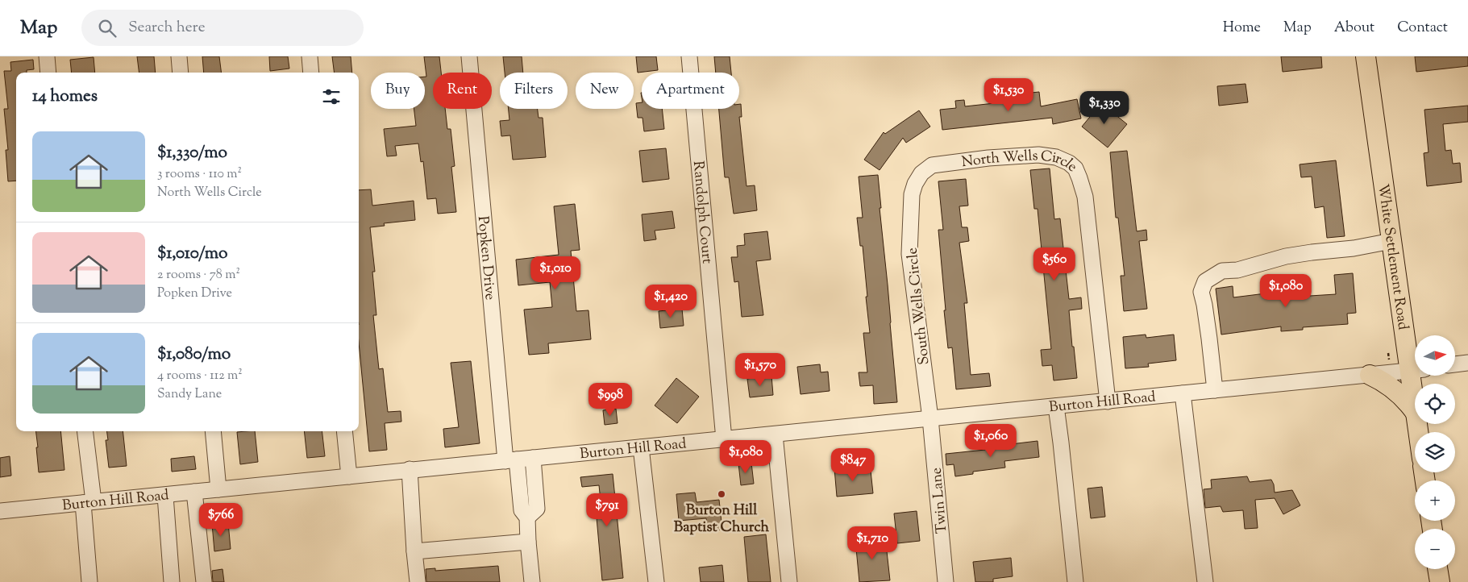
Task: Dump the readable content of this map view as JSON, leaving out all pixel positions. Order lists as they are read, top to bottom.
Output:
{
  "streets": {
    "main road": ["White Settlement Road"],
    "street": [
      "North Wells Circle",
      "Randolph Court",
      "Popken Drive",
      "South Wells Circle",
      "Burton Hill Road",
      "Twin Lane"
    ]
  },
  "crossings": [
    ["North Wells Circle", "South Wells Circle"],
    ["North Wells Circle", "Burton Hill Road"],
    ["Randolph Court", "Burton Hill Road"],
    ["Popken Drive", "Burton Hill Road"],
    ["South Wells Circle", "Burton Hill Road"],
    ["South Wells Circle", "Twin Lane"],
    ["Burton Hill Road", "Twin Lane"]
  ],
  "places": ["Burton Hill Baptist Church"],
  "north": "right",
  "page": {
    "header": "Map",
    "search": "Search here",
    "nav": [
      "Home",
      "Map",
      "About",
      "Contact"
    ],
    "chip": [
      "Buy",
      "Rent",
      "Filters",
      "New",
      "Apartment"
    ],
    "heading": "14 homes",
    "price": [
      "$1,530",
      "$1,330",
      "$560",
      "$1,010",
      "$1,080",
      "$1,420",
      "$1,570",
      "$998",
      "$1,060",
      "$1,080",
      "$847",
      "$791",
      "$766",
      "$1,710"
    ],
    "list": [
      {
        "name": "$1,330/mo",
        "note": "3 rooms · 110 m² · North Wells Circle"
      },
      {
        "name": "$1,010/mo",
        "note": "2 rooms · 78 m² · Popken Drive"
      },
      {
        "name": "$1,080/mo",
        "note": "4 rooms · 112 m² · Sandy Lane"
      }
    ],
    "map_buttons": ["+", "−"]
  }
}
